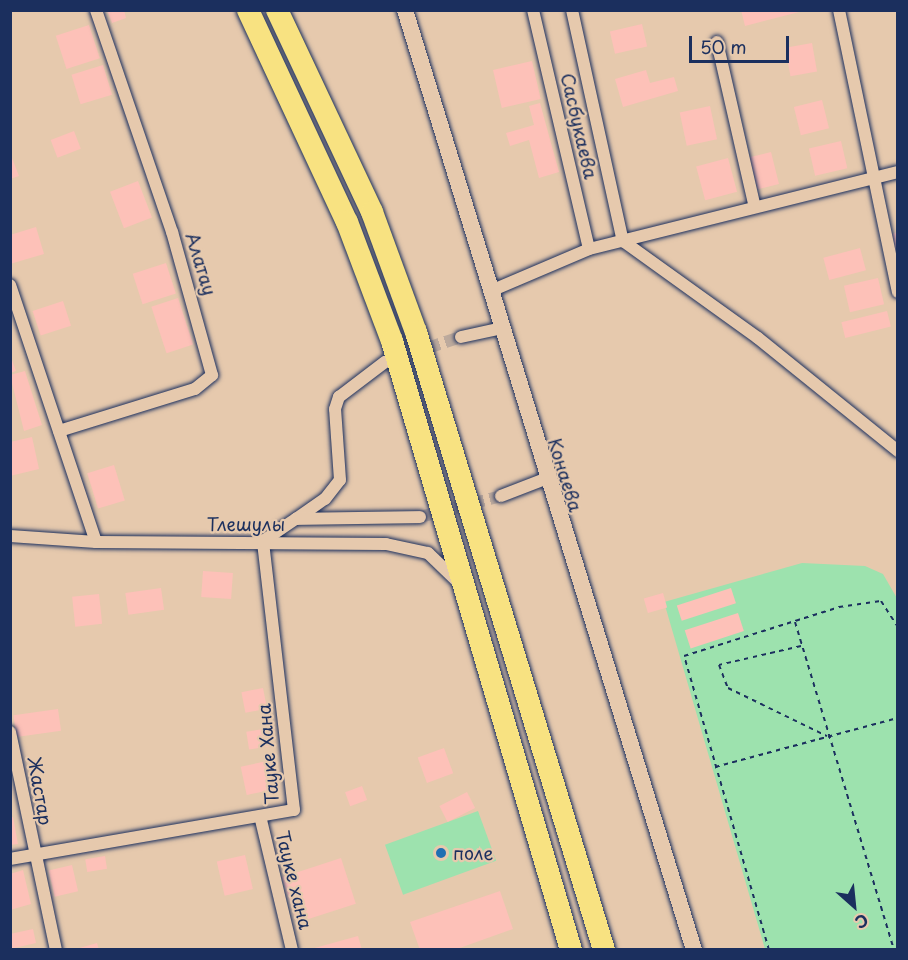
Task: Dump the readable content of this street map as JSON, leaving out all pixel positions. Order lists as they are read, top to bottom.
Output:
{
  "streets": {
    "main road": ["Конаева"],
    "street": [
      "Сасбукаева",
      "Алатау",
      "Тлешулы",
      "Тауке Хана",
      "Жастар",
      "Тауке хана"
    ]
  },
  "crossings": [
    ["Тлешулы", "Тауке Хана"],
    ["Тауке Хана", "Жастар"],
    ["Тауке Хана", "Тауке хана"]
  ],
  "places": ["поле"],
  "scale_bar": "50 m",
  "north": "bottom right"
}
